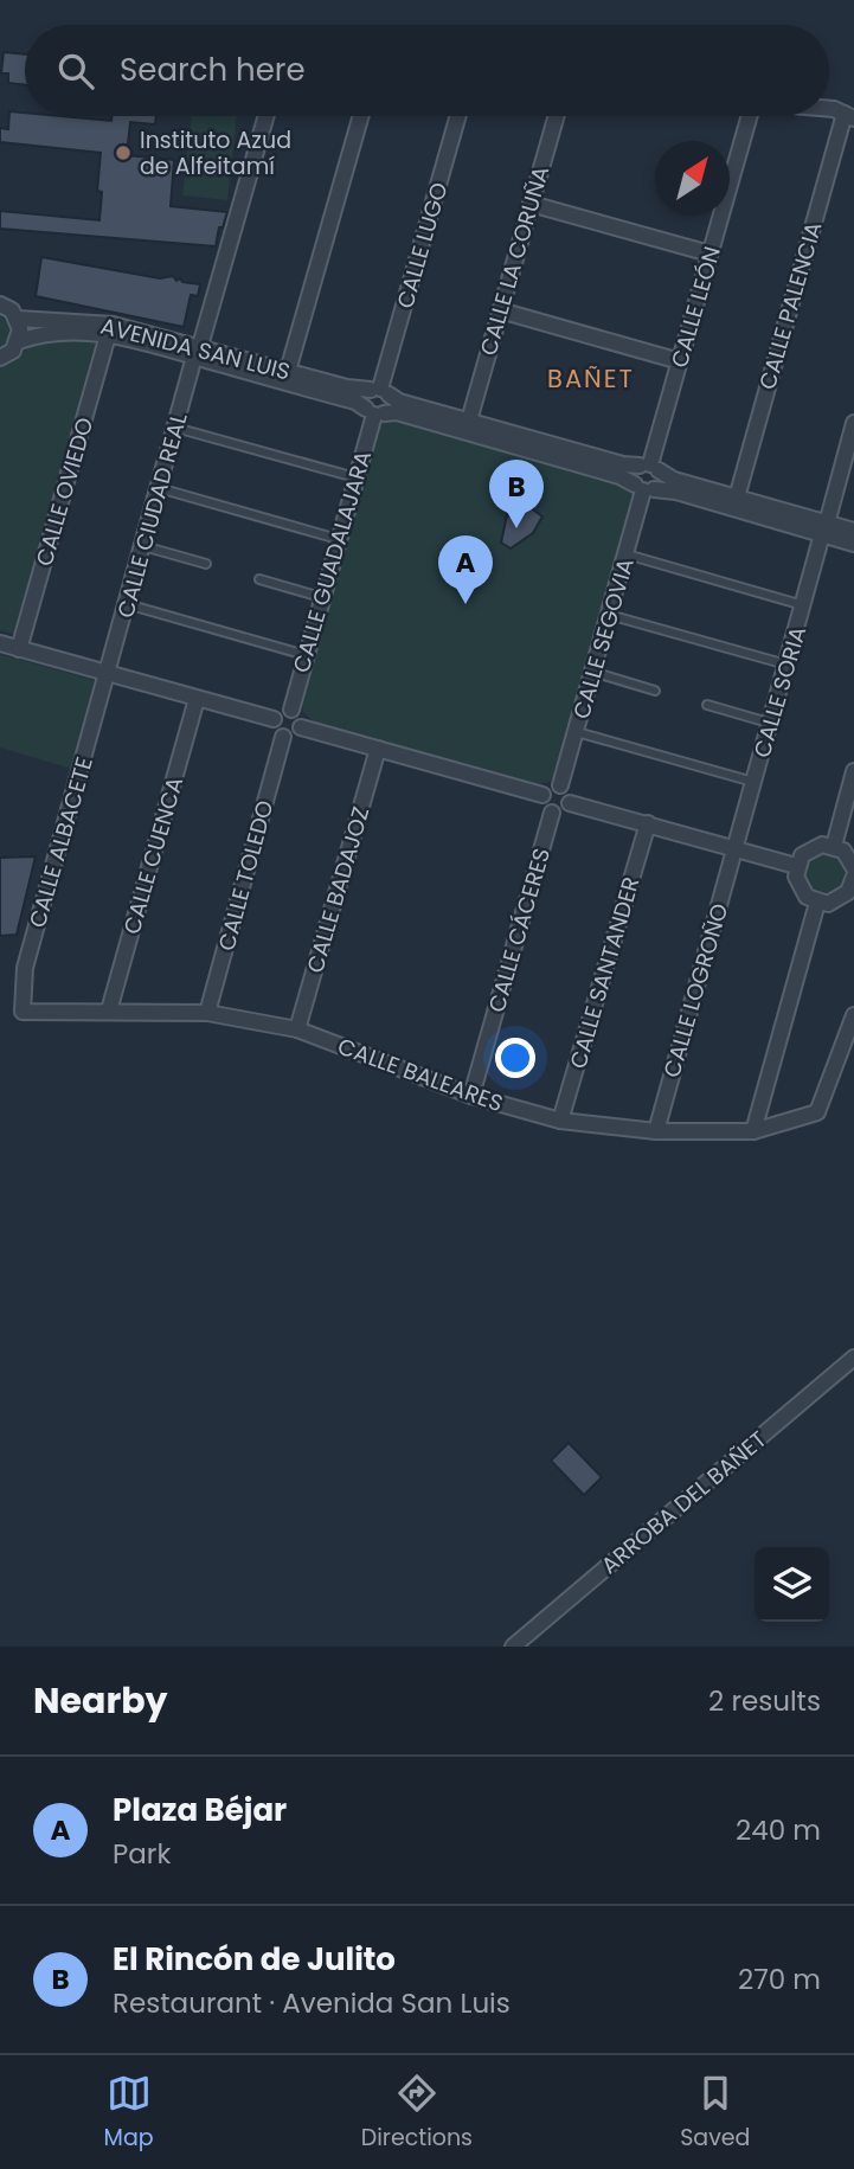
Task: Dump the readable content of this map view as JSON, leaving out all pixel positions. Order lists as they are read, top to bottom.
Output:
{
  "streets": {
    "street": [
      "CALLE LUGO",
      "CALLE LA CORUÑA",
      "CALLE PALENCIA",
      "CALLE LEÓN",
      "AVENIDA SAN LUIS",
      "CALLE OVIEDO",
      "CALLE CIUDAD REAL",
      "CALLE GUADALAJARA",
      "CALLE SEGOVIA",
      "CALLE SORIA",
      "CALLE ALBACETE",
      "CALLE CUENCA",
      "CALLE TOLEDO",
      "CALLE BADAJOZ",
      "CALLE CÁCERES",
      "CALLE SANTANDER",
      "CALLE LOGROÑO",
      "CALLE BALEARES",
      "ARROBA DEL BAÑET"
    ]
  },
  "crossings": [
    ["CALLE LUGO", "AVENIDA SAN LUIS"],
    ["CALLE LA CORUÑA", "AVENIDA SAN LUIS"],
    ["CALLE PALENCIA", "AVENIDA SAN LUIS"],
    ["CALLE LEÓN", "AVENIDA SAN LUIS"],
    ["AVENIDA SAN LUIS", "CALLE OVIEDO"],
    ["AVENIDA SAN LUIS", "CALLE CIUDAD REAL"],
    ["AVENIDA SAN LUIS", "CALLE GUADALAJARA"],
    ["AVENIDA SAN LUIS", "CALLE SEGOVIA"],
    ["AVENIDA SAN LUIS", "CALLE SORIA"],
    ["CALLE CIUDAD REAL", "CALLE ALBACETE"],
    ["CALLE GUADALAJARA", "CALLE TOLEDO"],
    ["CALLE SEGOVIA", "CALLE CÁCERES"],
    ["CALLE SORIA", "CALLE LOGROÑO"],
    ["CALLE ALBACETE", "CALLE BALEARES"],
    ["CALLE CUENCA", "CALLE BALEARES"],
    ["CALLE TOLEDO", "CALLE BALEARES"],
    ["CALLE BADAJOZ", "CALLE BALEARES"],
    ["CALLE CÁCERES", "CALLE BALEARES"],
    ["CALLE SANTANDER", "CALLE BALEARES"],
    ["CALLE LOGROÑO", "CALLE BALEARES"]
  ],
  "districts": ["BAÑET"],
  "places": ["Instituto Azud de Alfeitamí"],
  "north": "top right",
  "page": {
    "search": "Search here",
    "pins": ["B", "A"],
    "heading": ["Nearby", "2 results"],
    "list": [
      {
        "mark": "A",
        "name": "Plaza Béjar",
        "note": "Park",
        "value": "240 m"
      },
      {
        "mark": "B",
        "name": "El Rincón de Julito",
        "note": "Restaurant · Avenida San Luis",
        "value": "270 m"
      }
    ],
    "nav": ["Map", "Directions", "Saved"]
  }
}
